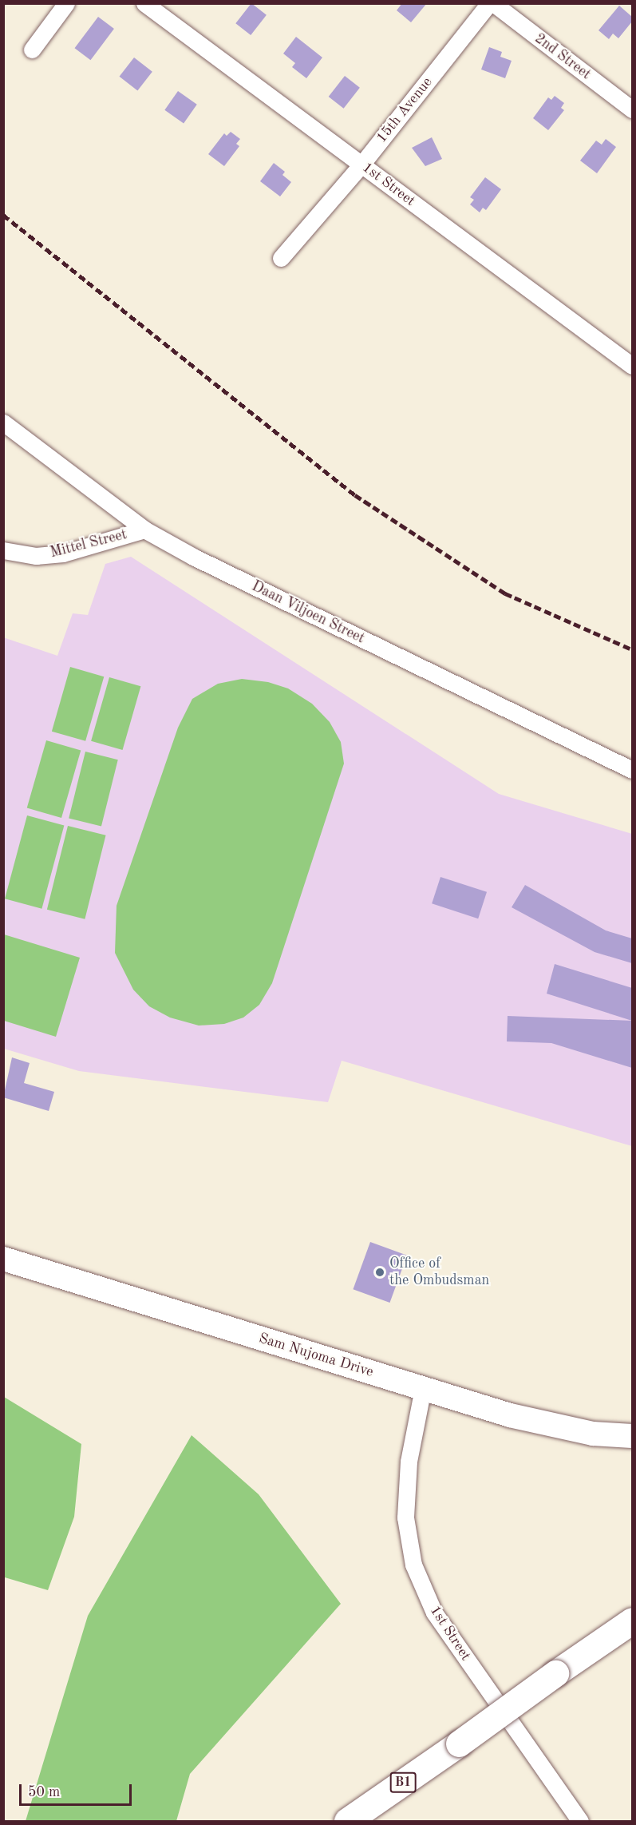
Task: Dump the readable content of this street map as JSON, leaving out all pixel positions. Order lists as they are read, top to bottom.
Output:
{
  "streets": {
    "highway": ["B1"],
    "main road": ["Sam Nujoma Drive"],
    "street": [
      "2nd Street",
      "15th Avenue",
      "1st Street",
      "Mittel Street",
      "Daan Viljoen Street"
    ]
  },
  "crossings": [
    ["15th Avenue", "1st Street"],
    ["1st Street", "Sam Nujoma Drive"],
    ["Mittel Street", "Daan Viljoen Street"]
  ],
  "places": ["Office of the Ombudsman"],
  "scale_bar": "50 m"
}
